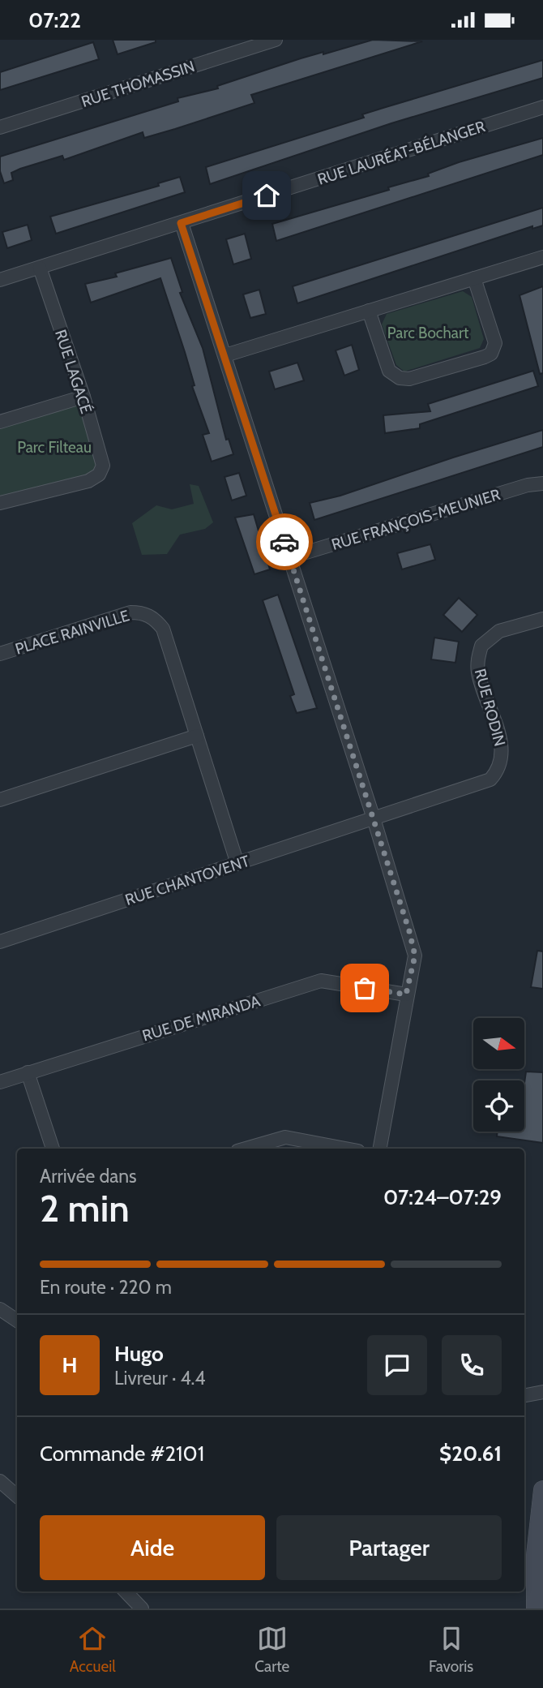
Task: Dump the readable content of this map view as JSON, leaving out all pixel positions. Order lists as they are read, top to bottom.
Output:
{
  "streets": {
    "street": [
      "RUE THOMASSIN",
      "RUE LAURÉAT-BÉLANGER",
      "RUE LAGACÉ",
      "RUE FRANÇOIS-MEUNIER",
      "PLACE RAINVILLE",
      "RUE RODIN",
      "RUE CHANTOVENT",
      "RUE DE MIRANDA"
    ]
  },
  "crossings": [
    ["RUE LAURÉAT-BÉLANGER", "RUE LAGACÉ"],
    ["PLACE RAINVILLE", "RUE CHANTOVENT"],
    ["RUE RODIN", "RUE CHANTOVENT"]
  ],
  "parks": ["Parc Bochart", "Parc Filteau"],
  "north": "right",
  "page": {
    "status": "07:22",
    "heading": ["2 min", "Arrivée dans", "07:24–07:29"],
    "panel": [
      "Hugo",
      "Livreur · 4.4",
      "Commande #2101",
      "$20.61"
    ],
    "bar": "En route · 220 m",
    "round": "H",
    "buttons": ["Aide", "Partager"],
    "tabs": ["Accueil", "Carte", "Favoris"]
  }
}
